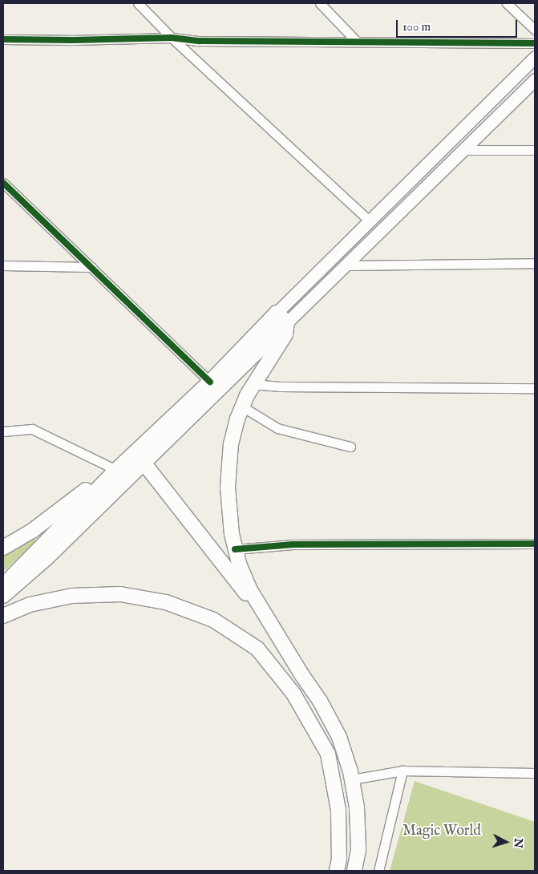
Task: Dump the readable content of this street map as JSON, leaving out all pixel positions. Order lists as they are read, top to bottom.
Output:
{
  "parks": ["Magic World"],
  "scale_bar": "100 m",
  "north": "right"
}
